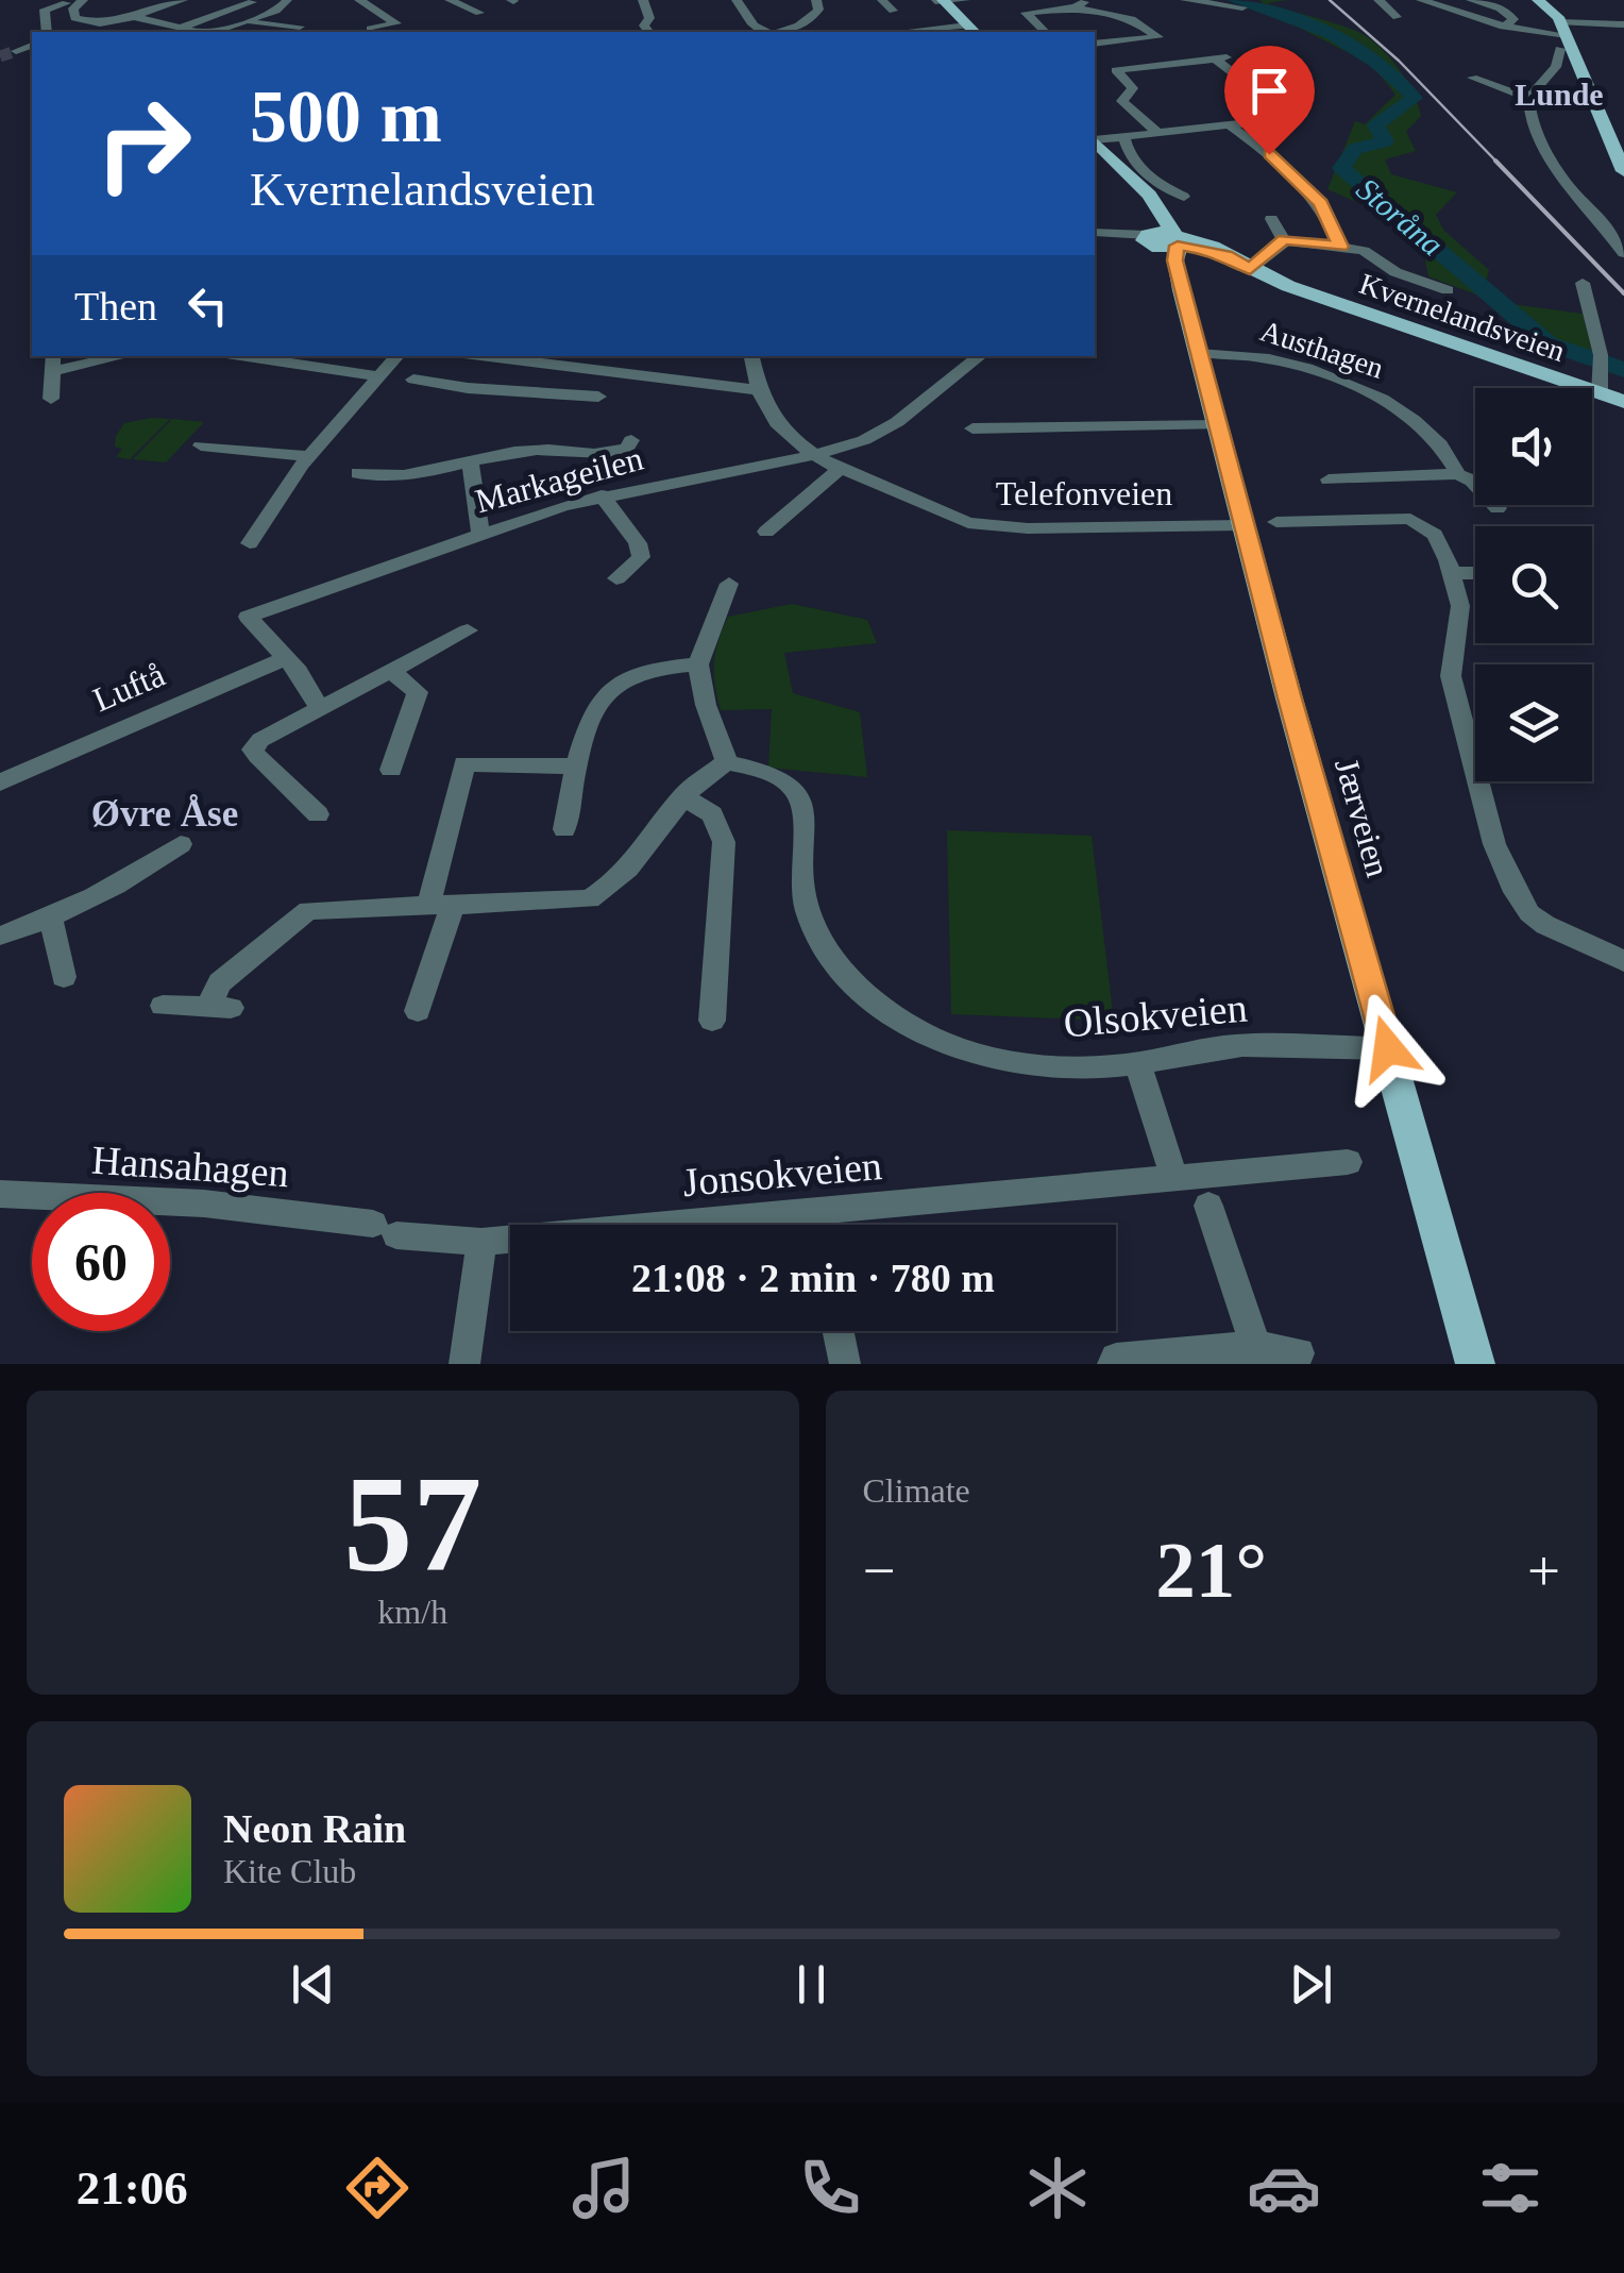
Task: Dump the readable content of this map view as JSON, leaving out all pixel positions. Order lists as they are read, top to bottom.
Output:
{
  "streets": {
    "main road": ["Kvernelandsveien", "Jærveien"],
    "street": [
      "Austhagen",
      "Markageilen",
      "Telefonveien",
      "Luftå",
      "Olsokveien",
      "Hansahagen",
      "Jonsokveien"
    ]
  },
  "crossings": [
    ["Kvernelandsveien", "Jærveien"],
    ["Austhagen", "Jærveien"],
    ["Markageilen", "Telefonveien"],
    ["Markageilen", "Luftå"],
    ["Telefonveien", "Jærveien"],
    ["Jærveien", "Olsokveien"],
    ["Hansahagen", "Jonsokveien"]
  ],
  "districts": ["Lunde", "Øvre Åse"],
  "water": ["Storåna"],
  "page": {
    "turn": ["500 m", "Kvernelandsveien"],
    "then": "Then",
    "limit": "60",
    "trip": "21:08 · 2 min · 780 m",
    "tile": [
      ["57", "km/h"],
      "Climate"
    ],
    "heat": ["−", "21°", "+"],
    "song": ["Neon Rain", "Kite Club"],
    "tabs": "21:06"
  }
}
